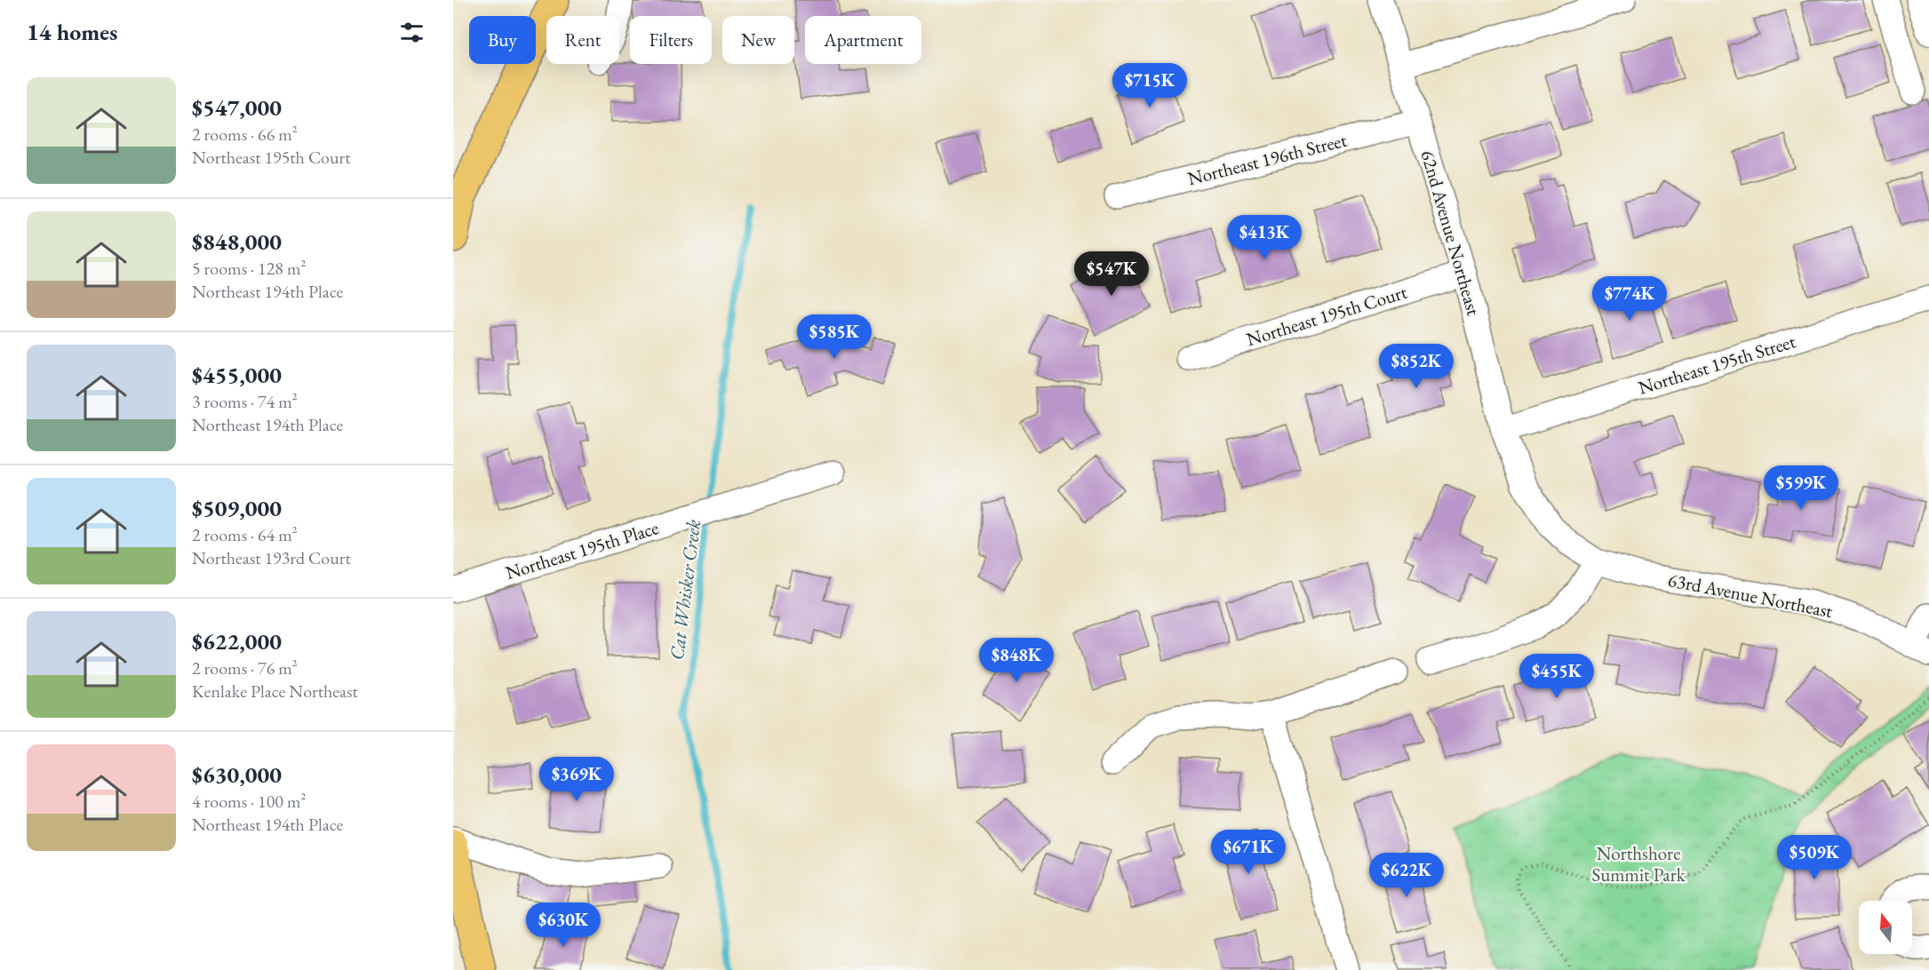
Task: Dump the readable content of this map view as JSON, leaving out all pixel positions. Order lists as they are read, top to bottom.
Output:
{
  "streets": {
    "street": [
      "Northeast 196th Street",
      "62nd Avenue Northeast",
      "Northeast 195th Court",
      "Northeast 195th Street",
      "Northeast 195th Place",
      "63rd Avenue Northeast"
    ]
  },
  "crossings": [
    ["Northeast 196th Street", "62nd Avenue Northeast"],
    ["62nd Avenue Northeast", "Northeast 195th Court"],
    ["62nd Avenue Northeast", "Northeast 195th Street"],
    ["62nd Avenue Northeast", "63rd Avenue Northeast"]
  ],
  "water": ["Cat Whisker Creek"],
  "parks": ["Northshore Summit Park"],
  "north": "top",
  "page": {
    "heading": "14 homes",
    "chip": [
      "Buy",
      "Rent",
      "Filters",
      "New",
      "Apartment"
    ],
    "price": [
      "$715K",
      "$413K",
      "$547K",
      "$774K",
      "$585K",
      "$852K",
      "$599K",
      "$848K",
      "$455K",
      "$369K",
      "$671K",
      "$509K",
      "$622K",
      "$630K"
    ],
    "list": [
      {
        "name": "$547,000",
        "note": "2 rooms · 66 m² · Northeast 195th Court"
      },
      {
        "name": "$848,000",
        "note": "5 rooms · 128 m² · Northeast 194th Place"
      },
      {
        "name": "$455,000",
        "note": "3 rooms · 74 m² · Northeast 194th Place"
      },
      {
        "name": "$509,000",
        "note": "2 rooms · 64 m² · Northeast 193rd Court"
      },
      {
        "name": "$622,000",
        "note": "2 rooms · 76 m² · Kenlake Place Northeast"
      },
      {
        "name": "$630,000",
        "note": "4 rooms · 100 m² · Northeast 194th Place"
      }
    ]
  }
}
